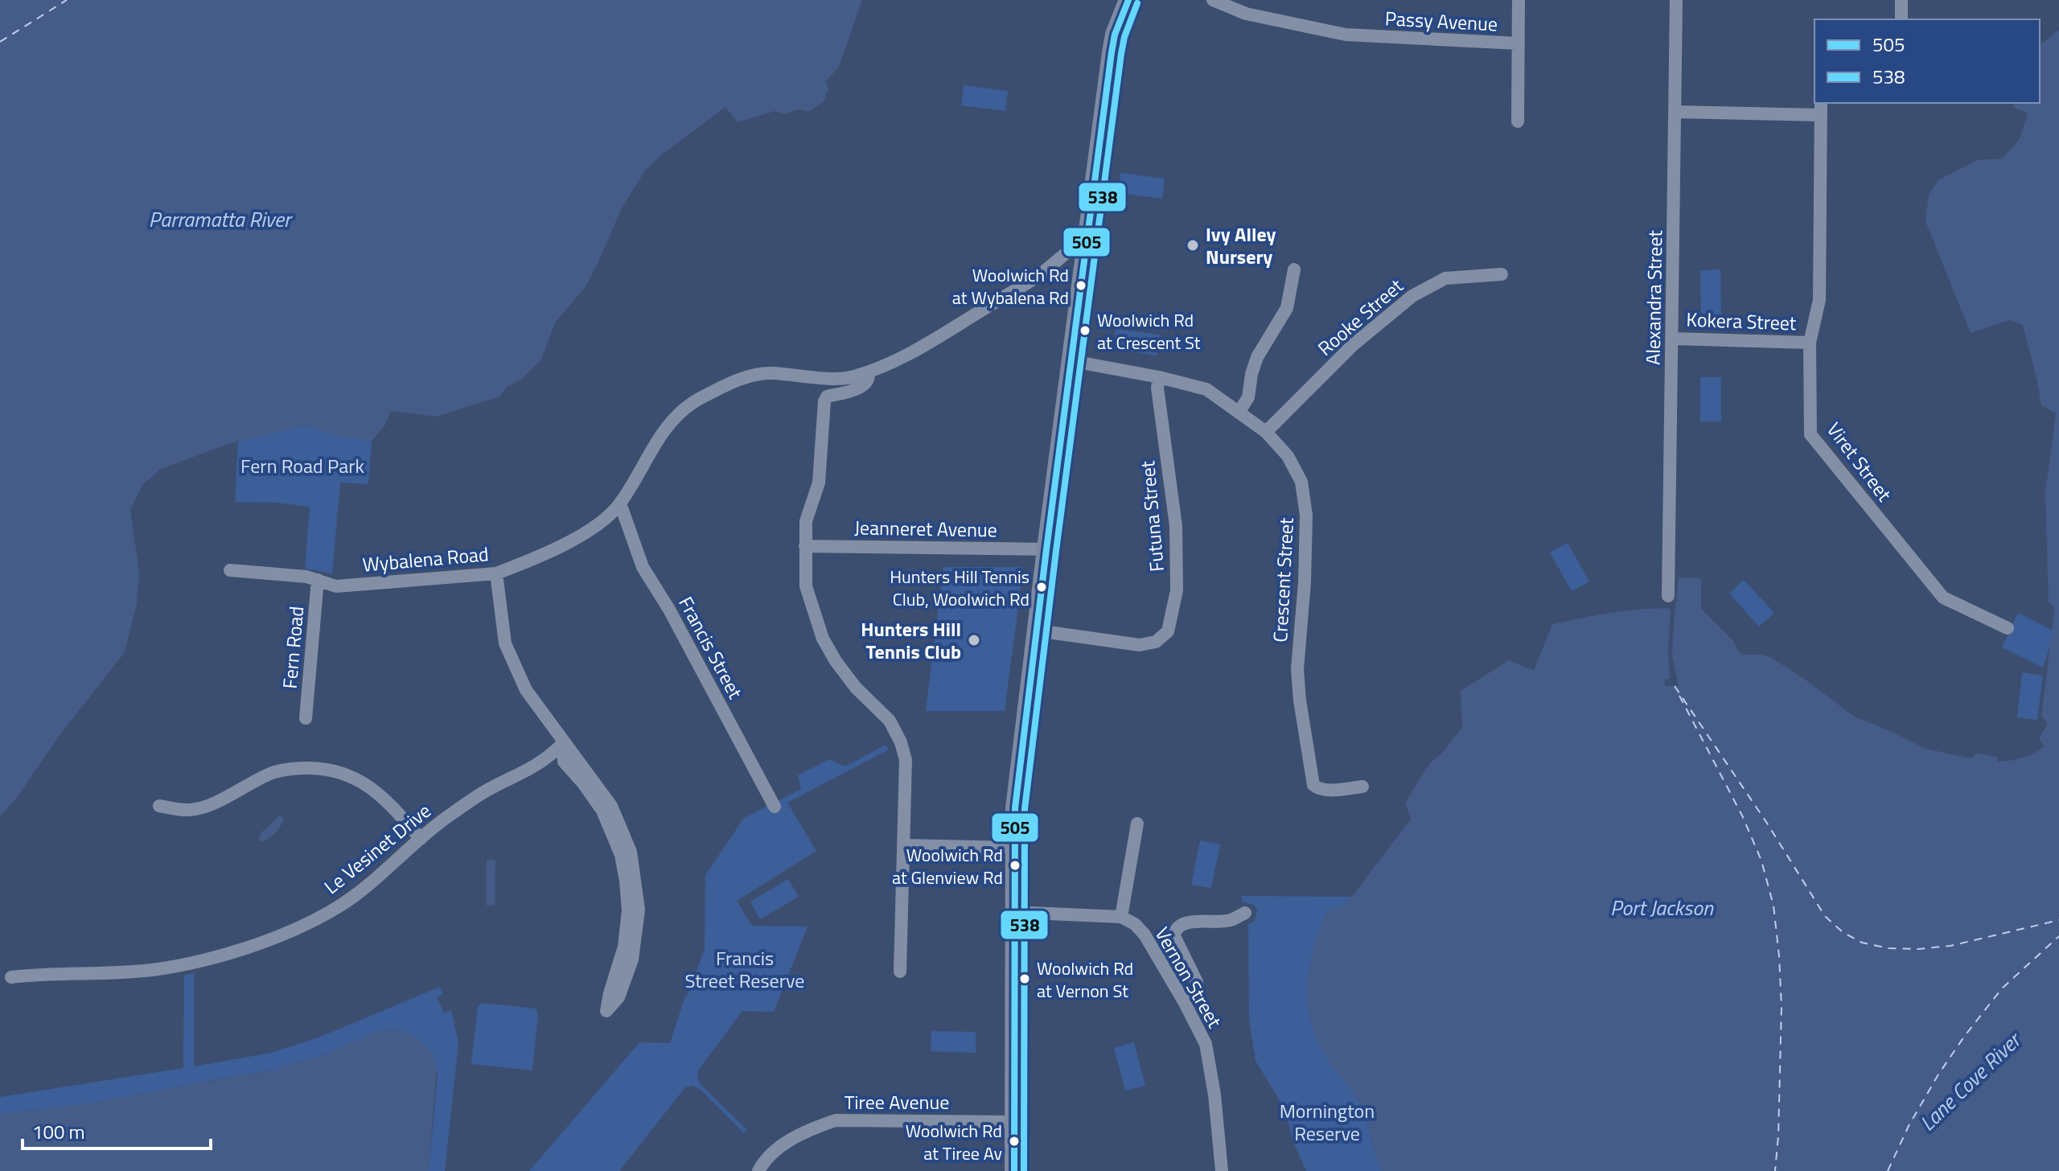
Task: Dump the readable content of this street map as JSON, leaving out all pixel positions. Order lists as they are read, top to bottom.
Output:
{
  "streets": {
    "street": [
      "Passy Avenue",
      "Alexandra Street",
      "Rooke Street",
      "Kokera Street",
      "Viret Street",
      "Futuna Street",
      "Jeanneret Avenue",
      "Wybalena Road",
      "Crescent Street",
      "Fern Road",
      "Francis Street",
      "Le Vesinet Drive",
      "Vernon Street",
      "Tiree Avenue"
    ]
  },
  "crossings": [
    ["Alexandra Street", "Kokera Street"],
    ["Rooke Street", "Crescent Street"],
    ["Kokera Street", "Viret Street"],
    ["Futuna Street", "Crescent Street"],
    ["Wybalena Road", "Fern Road"],
    ["Wybalena Road", "Francis Street"]
  ],
  "water": ["Parramatta River", "Port Jackson", "Lane Cove River"],
  "parks": ["Fern Road Park", "Francis Street Reserve", "Mornington Reserve"],
  "places": [
    "Ivy Alley Nursery",
    "Woolwich Rd at Wybalena Rd",
    "Woolwich Rd at Crescent St",
    "Hunters Hill Tennis Club, Woolwich Rd",
    "Hunters Hill Tennis Club",
    "Woolwich Rd at Glenview Rd",
    "Woolwich Rd at Vernon St",
    "Woolwich Rd at Tiree Av"
  ],
  "lines": ["transit line 505", "transit line 538"],
  "legend": ["505", "538"],
  "scale_bar": "100 m"
}
